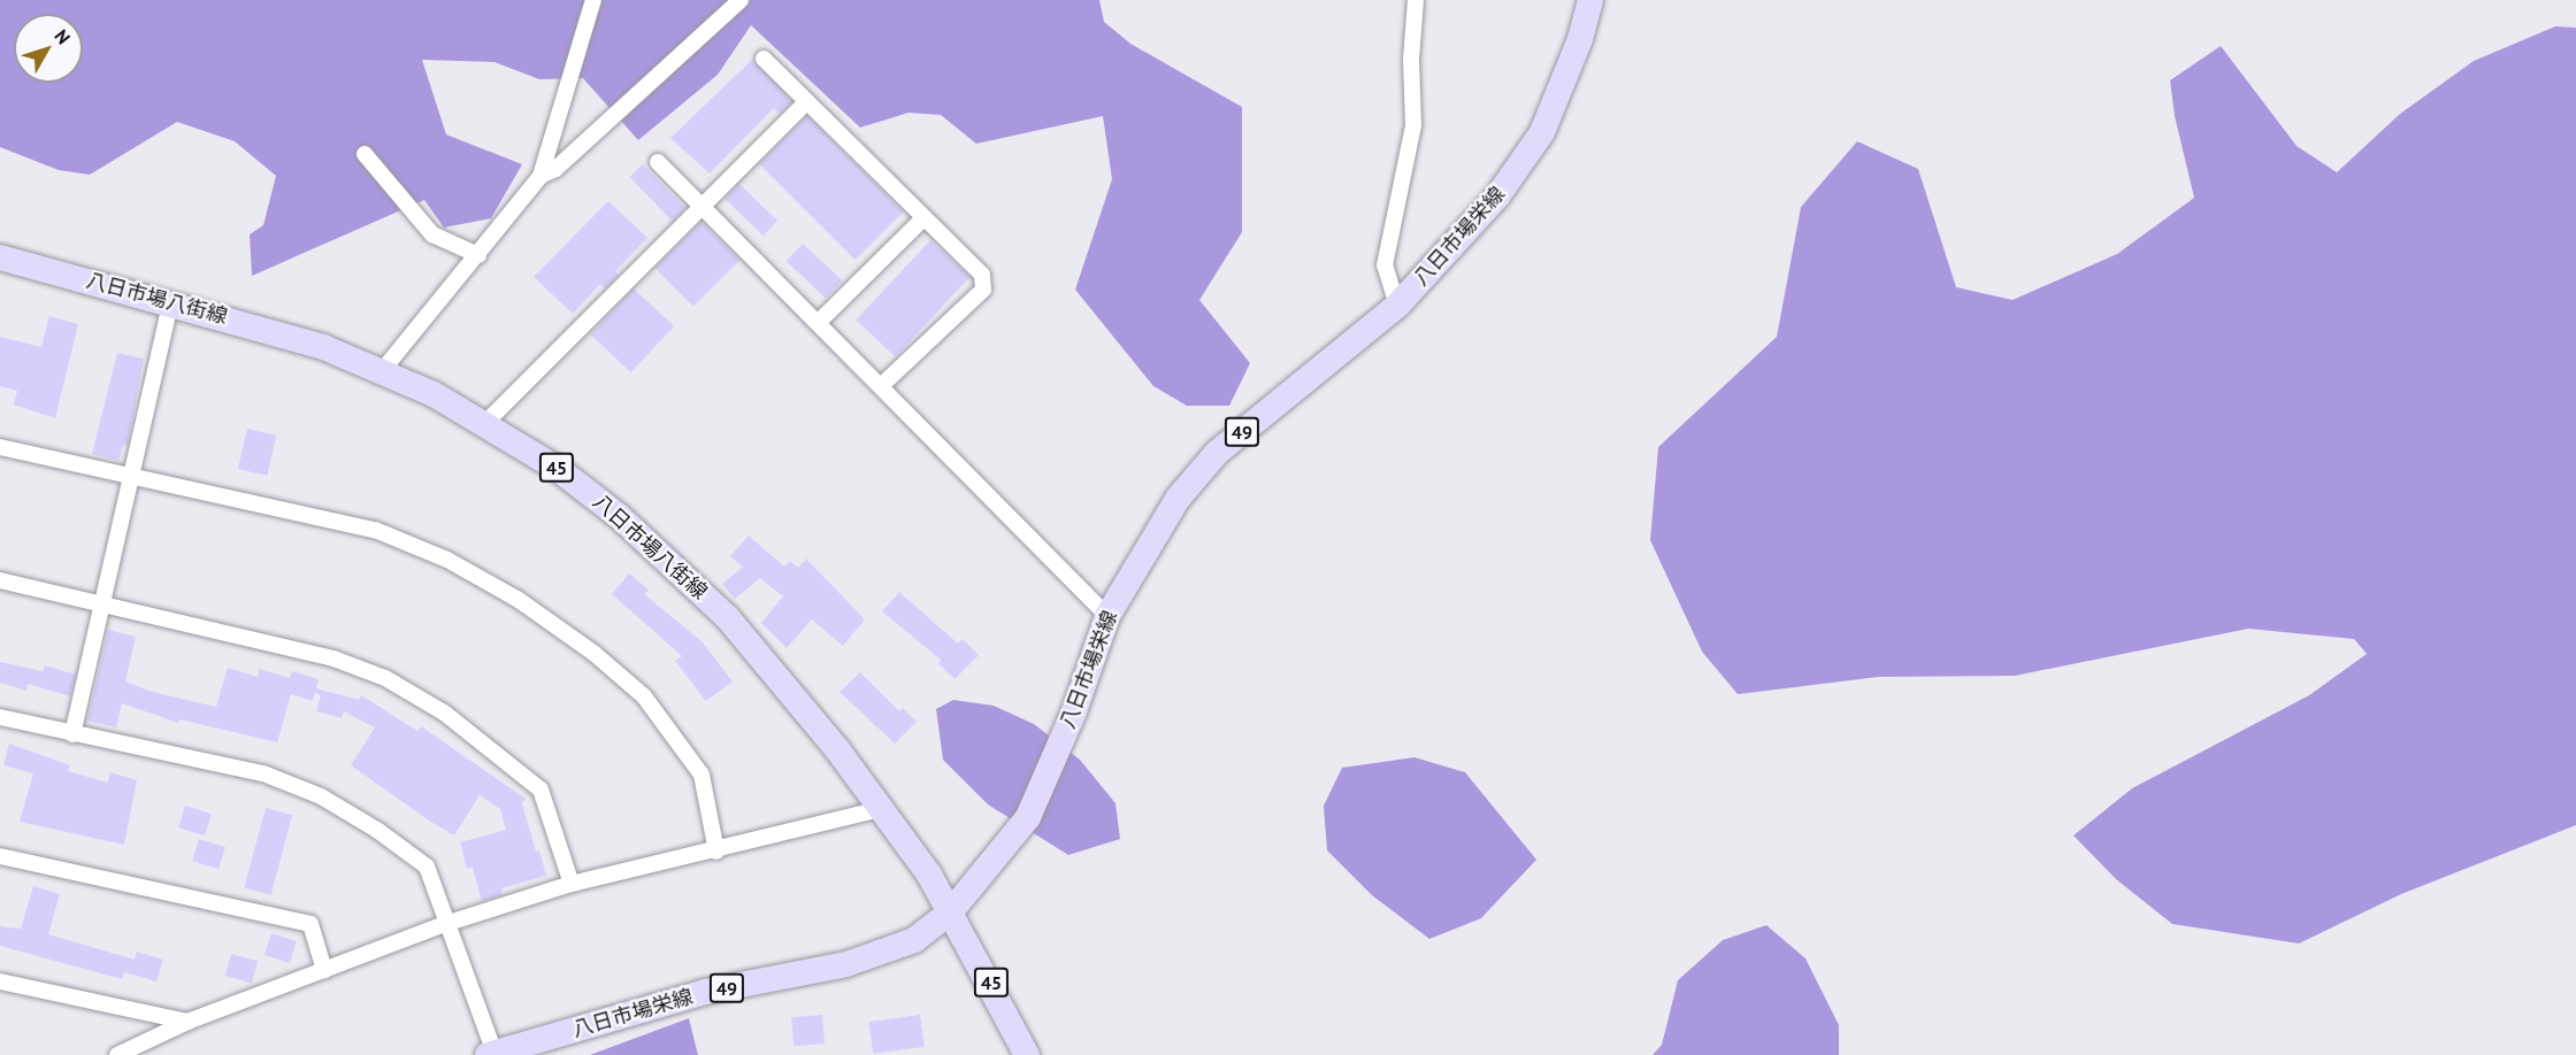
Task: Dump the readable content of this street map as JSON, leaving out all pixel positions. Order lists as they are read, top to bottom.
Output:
{
  "streets": {
    "main road": [
      "八日市場栄線",
      "八日市場八街線",
      "49",
      "45"
    ]
  },
  "crossings": [
    ["八日市場栄線", "八日市場八街線"]
  ],
  "north": "top right"
}
